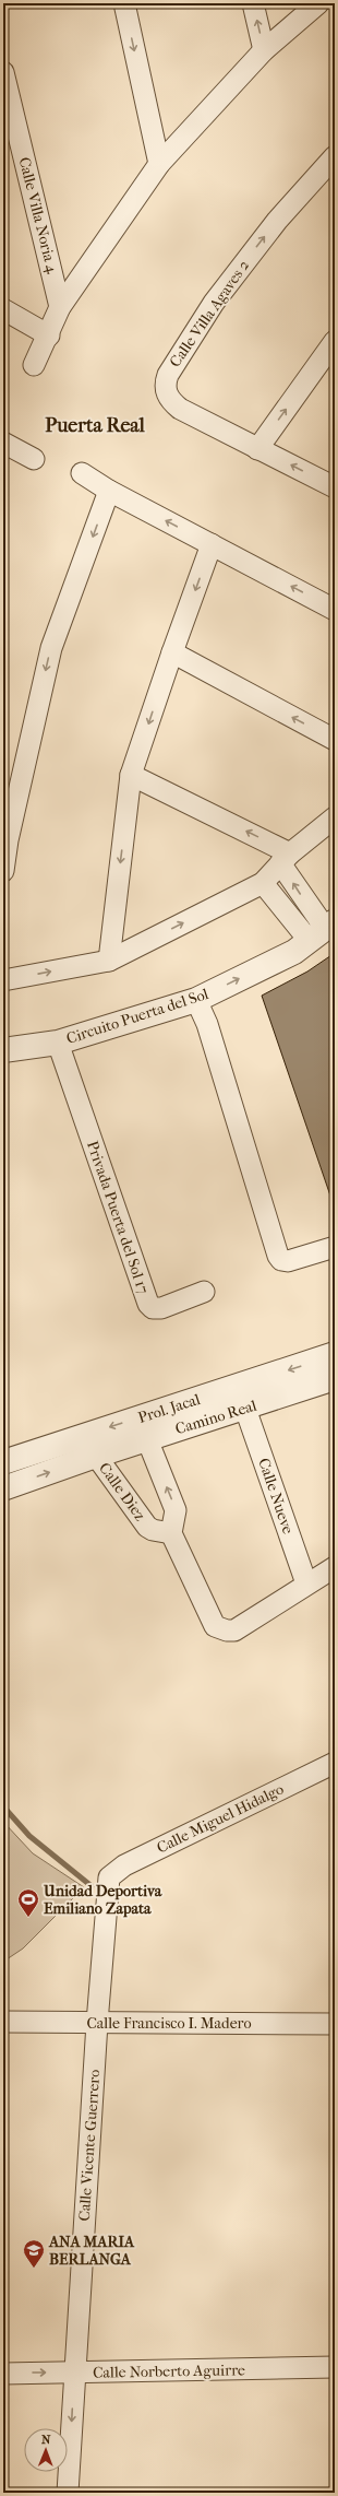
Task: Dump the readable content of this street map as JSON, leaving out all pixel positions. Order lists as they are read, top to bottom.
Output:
{
  "streets": {
    "street": [
      "Calle Villa Noria 4",
      "Calle Villa Agaves 2",
      "Circuito Puerta del Sol",
      "Privada Puerta del Sol 17",
      "Prol. Jacal",
      "Camino Real",
      "Calle Diez",
      "Calle Nueve",
      "Calle Miguel Hidalgo",
      "Calle Francisco I. Madero",
      "Calle Vicente Guerrero",
      "Calle Norberto Aguirre"
    ]
  },
  "crossings": [
    ["Circuito Puerta del Sol", "Privada Puerta del Sol 17"],
    ["Prol. Jacal", "Camino Real"],
    ["Prol. Jacal", "Calle Diez"],
    ["Camino Real", "Calle Diez"],
    ["Camino Real", "Calle Nueve"],
    ["Calle Miguel Hidalgo", "Calle Vicente Guerrero"],
    ["Calle Francisco I. Madero", "Calle Vicente Guerrero"],
    ["Calle Vicente Guerrero", "Calle Norberto Aguirre"]
  ],
  "districts": ["Puerta Real"],
  "places": {
    "sports": ["Unidad Deportiva Emiliano Zapata"],
    "school or university": ["ANA MARIA BERLANGA"]
  },
  "north": "top"
}
